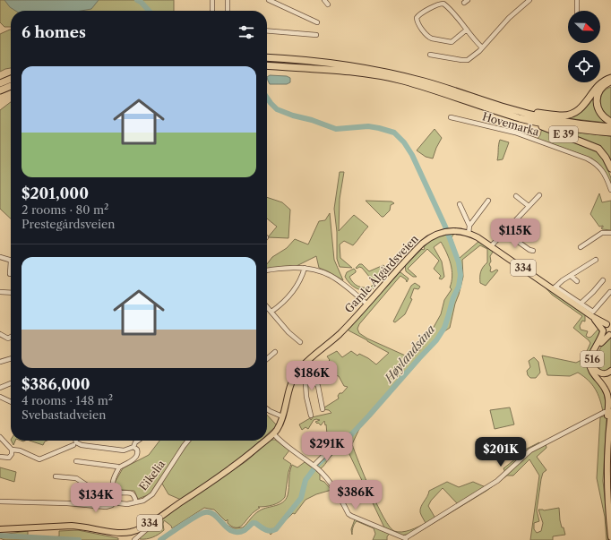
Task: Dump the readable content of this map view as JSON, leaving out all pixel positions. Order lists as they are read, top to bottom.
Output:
{
  "streets": {
    "highway": ["E 39"],
    "main road": ["334", "Gamle Ålgårdsveien", "516"],
    "street": ["Hovemarka", "Eikelia"]
  },
  "crossings": [
    ["334", "Gamle Ålgårdsveien"],
    ["334", "516"],
    ["Gamle Ålgårdsveien", "516"]
  ],
  "water": ["Høylandsåna"],
  "north": "right",
  "page": {
    "heading": "6 homes",
    "list": [
      {
        "name": "$201,000",
        "note": "2 rooms · 80 m² · Prestegårdsveien"
      },
      {
        "name": "$386,000",
        "note": "4 rooms · 148 m² · Svebastadveien"
      }
    ],
    "price": [
      "$115K",
      "$186K",
      "$291K",
      "$201K",
      "$386K",
      "$134K"
    ]
  }
}
